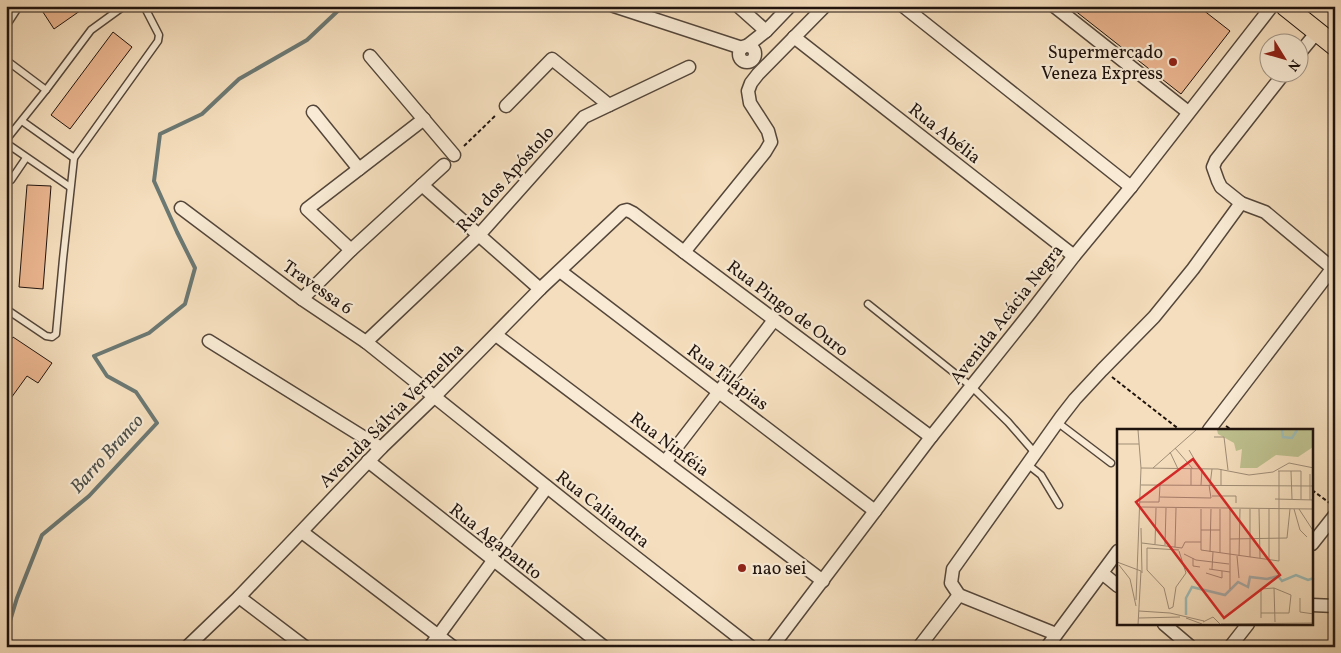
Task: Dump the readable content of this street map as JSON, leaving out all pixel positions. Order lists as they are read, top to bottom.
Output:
{
  "streets": {
    "street": [
      "Rua Abélia",
      "Rua dos Apóstolo",
      "Travessa 6",
      "Rua Pingo de Ouro",
      "Avenida Acácia Negra",
      "Rua Tilápias",
      "Avenida Sálvia Vermelha",
      "Rua Ninféia",
      "Rua Caliandra",
      "Rua Agapanto"
    ]
  },
  "crossings": [
    ["Rua Abélia", "Avenida Acácia Negra"],
    ["Rua dos Apóstolo", "Travessa 6"],
    ["Travessa 6", "Avenida Sálvia Vermelha"],
    ["Travessa 6", "Rua Caliandra"],
    ["Rua Pingo de Ouro", "Avenida Acácia Negra"],
    ["Rua Pingo de Ouro", "Avenida Sálvia Vermelha"],
    ["Avenida Acácia Negra", "Rua Tilápias"],
    ["Avenida Acácia Negra", "Rua Ninféia"],
    ["Rua Tilápias", "Avenida Sálvia Vermelha"],
    ["Avenida Sálvia Vermelha", "Rua Ninféia"],
    ["Avenida Sálvia Vermelha", "Rua Caliandra"],
    ["Avenida Sálvia Vermelha", "Rua Agapanto"]
  ],
  "water": ["Barro Branco"],
  "places": ["Supermercado Veneza Express", "nao sei"],
  "north": "bottom right"
}
